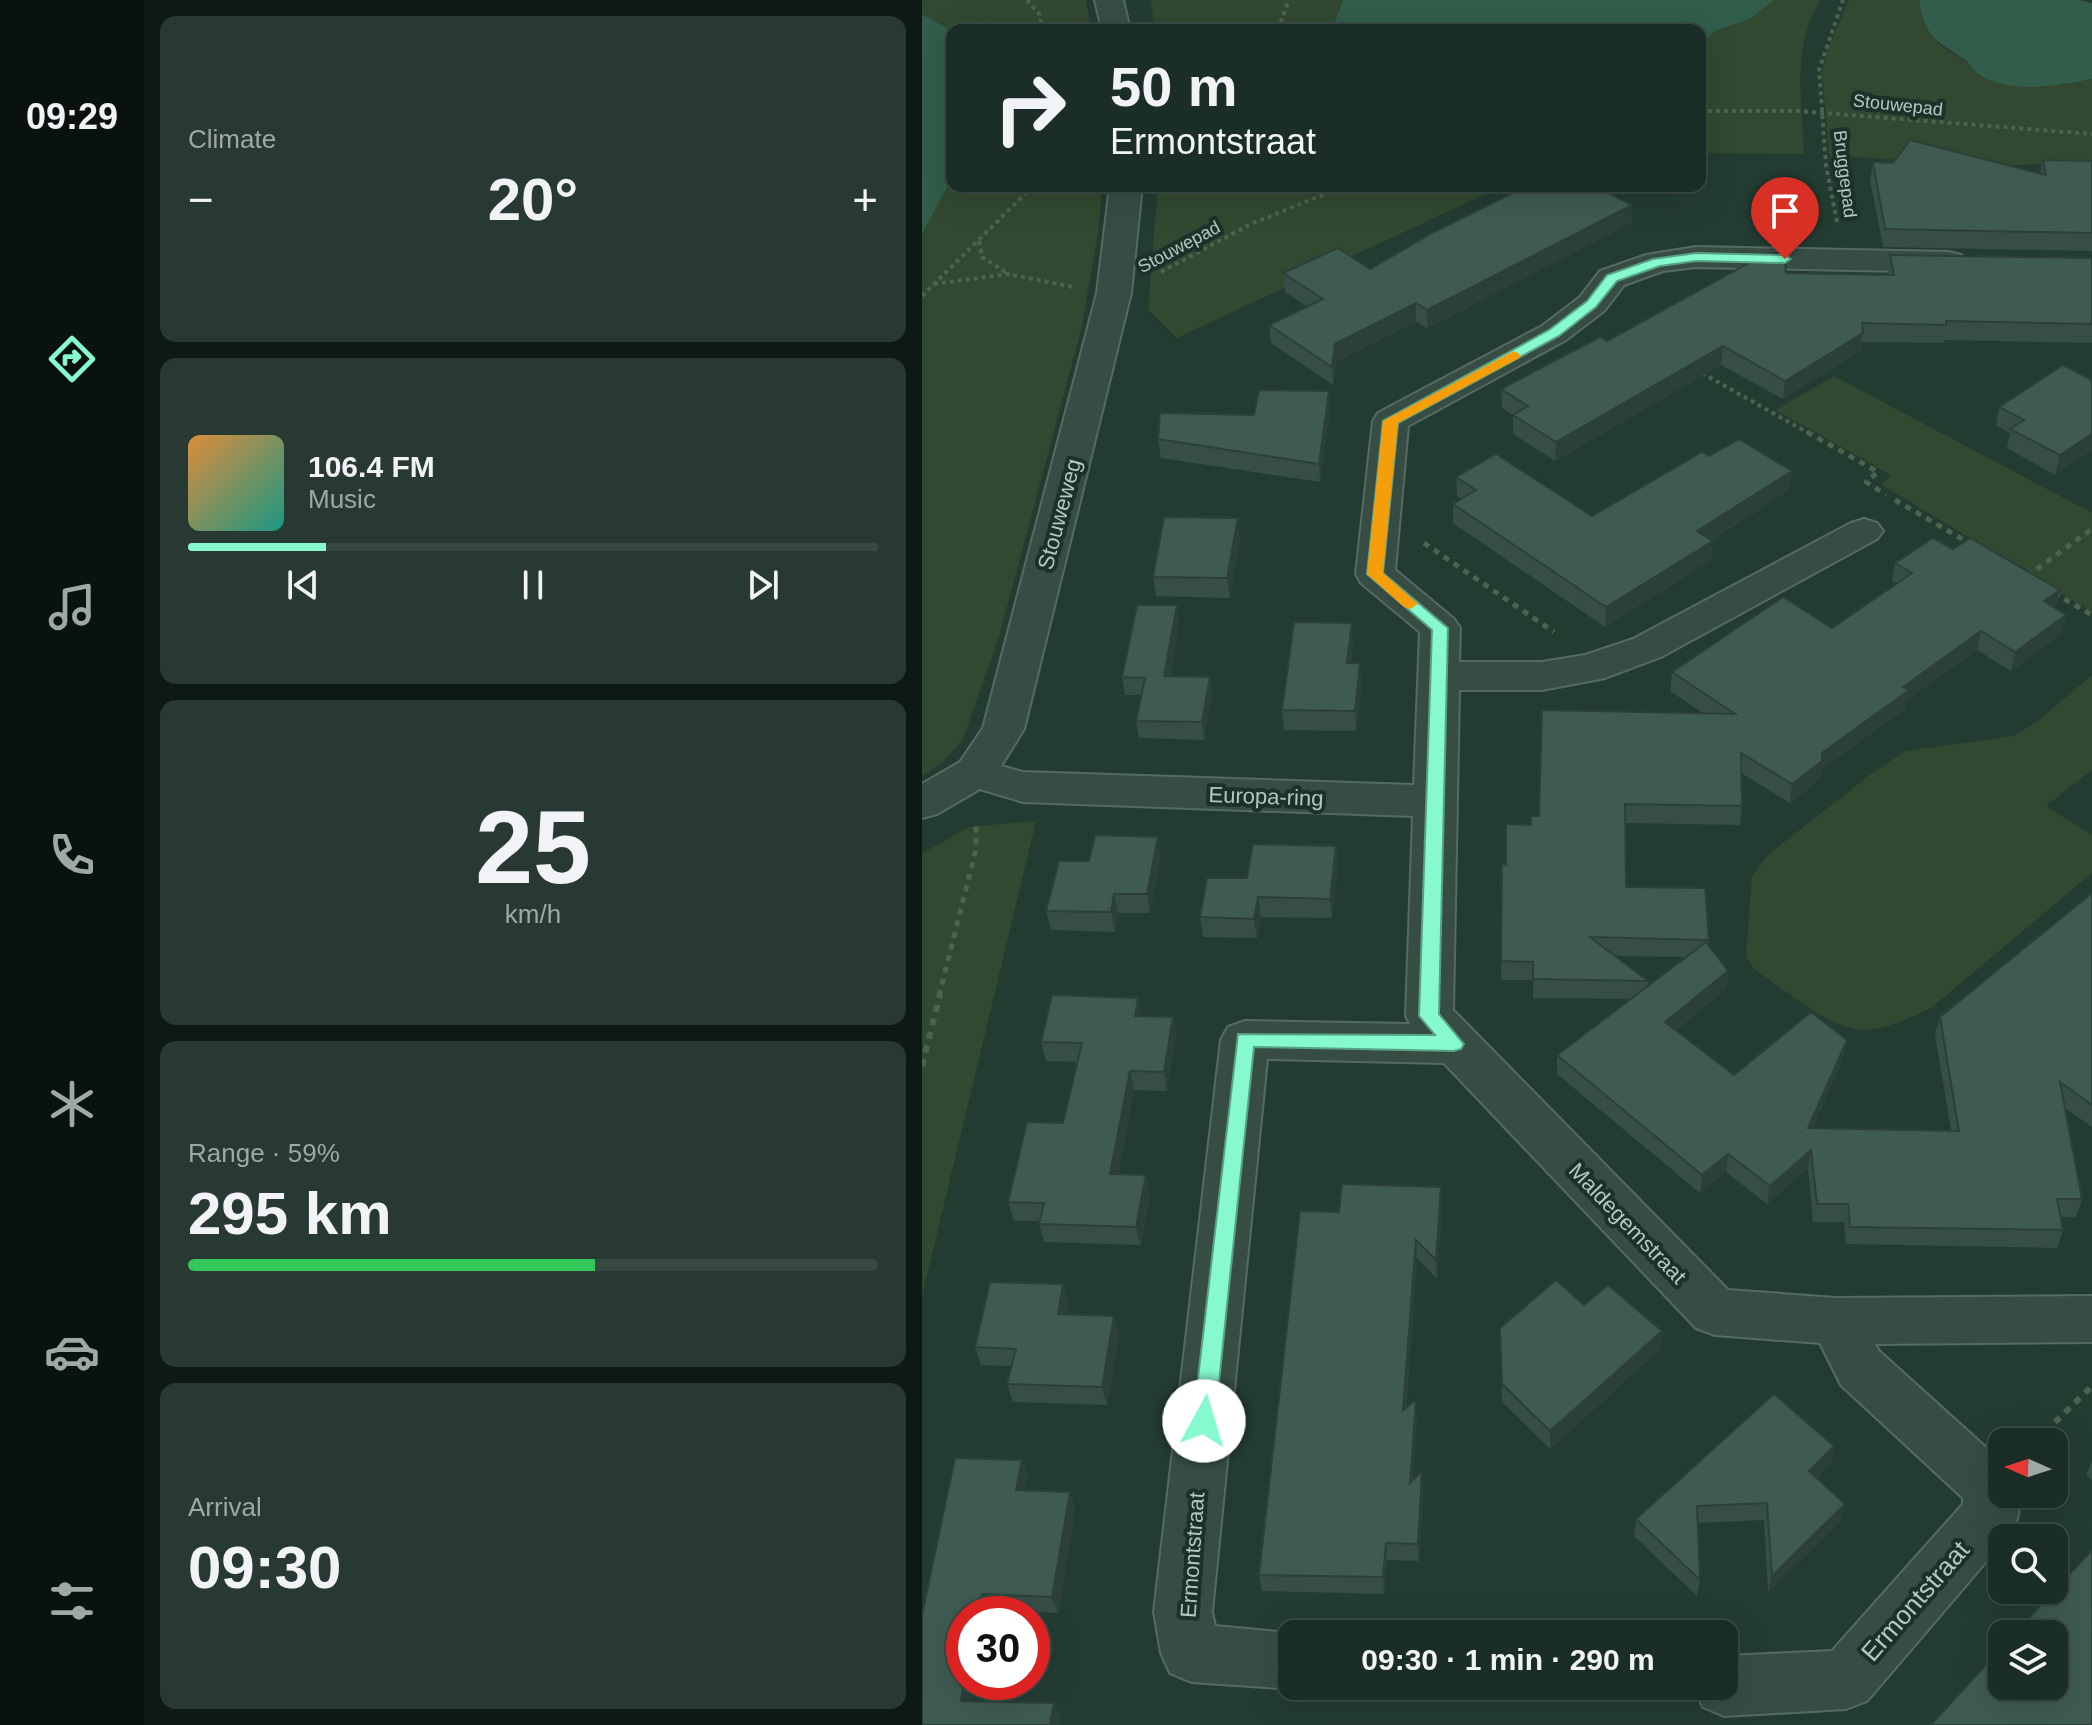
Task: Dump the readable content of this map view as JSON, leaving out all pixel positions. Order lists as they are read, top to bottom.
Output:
{
  "streets": {
    "street": [
      "Stouweweg",
      "Europa-ring",
      "Maldegemstraat",
      "Ermontstraat"
    ],
    "path": ["Stouwepad", "Bruggepad"]
  },
  "crossings": [
    ["Stouwepad", "Bruggepad"],
    ["Stouwepad", "Stouweweg"],
    ["Stouweweg", "Europa-ring"],
    ["Europa-ring", "Maldegemstraat"],
    ["Maldegemstraat", "Ermontstraat"]
  ],
  "north": "left",
  "page": {
    "tabs": "09:29",
    "tile": [
      "Climate",
      ["25", "km/h"],
      ["Range · 59%", "295 km"],
      ["Arrival", "09:30"]
    ],
    "turn": ["50 m", "Ermontstraat"],
    "heat": ["−", "20°", "+"],
    "song": ["106.4 FM", "Music"],
    "limit": "30",
    "trip": "09:30 · 1 min · 290 m"
  }
}
